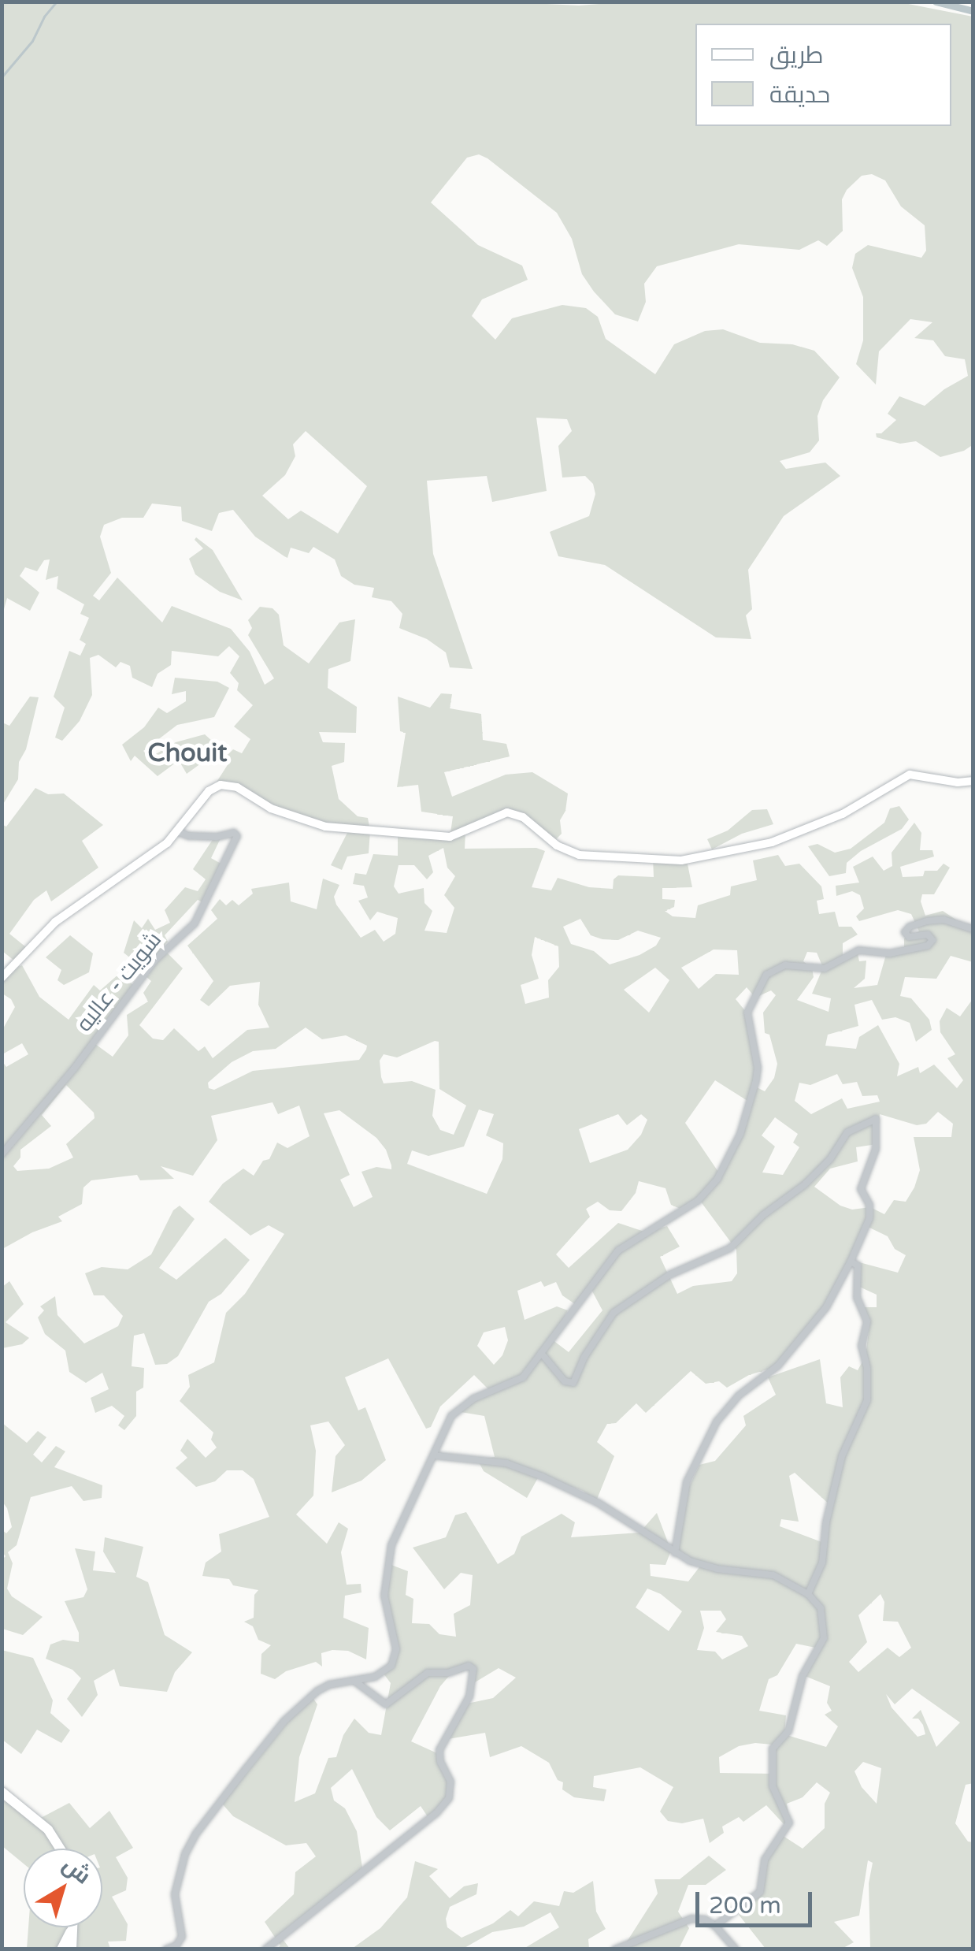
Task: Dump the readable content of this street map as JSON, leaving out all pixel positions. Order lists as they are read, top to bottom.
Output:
{
  "streets": {
    "street": ["شويت - عاليه"]
  },
  "districts": ["Chouit"],
  "legend": ["طريق", "حديقة"],
  "scale_bar": "200 m",
  "north": "top right"
}
